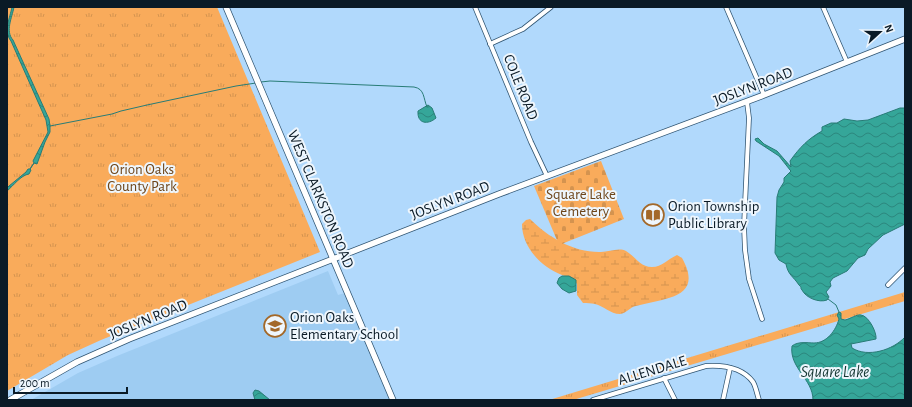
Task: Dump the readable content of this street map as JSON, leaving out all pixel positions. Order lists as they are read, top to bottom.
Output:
{
  "streets": {
    "street": [
      "JOSLYN ROAD",
      "COLE ROAD",
      "WEST CLARKSTON ROAD",
      "ALLENDALE"
    ]
  },
  "crossings": [
    ["JOSLYN ROAD", "COLE ROAD"],
    ["JOSLYN ROAD", "WEST CLARKSTON ROAD"]
  ],
  "water": ["Square Lake"],
  "parks": ["Orion Oaks County Park", "Square Lake Cemetery"],
  "places": {
    "library": ["Orion Township Public Library"],
    "school or university": ["Orion Oaks Elementary School"]
  },
  "scale_bar": "200 m",
  "north": "right"
}
